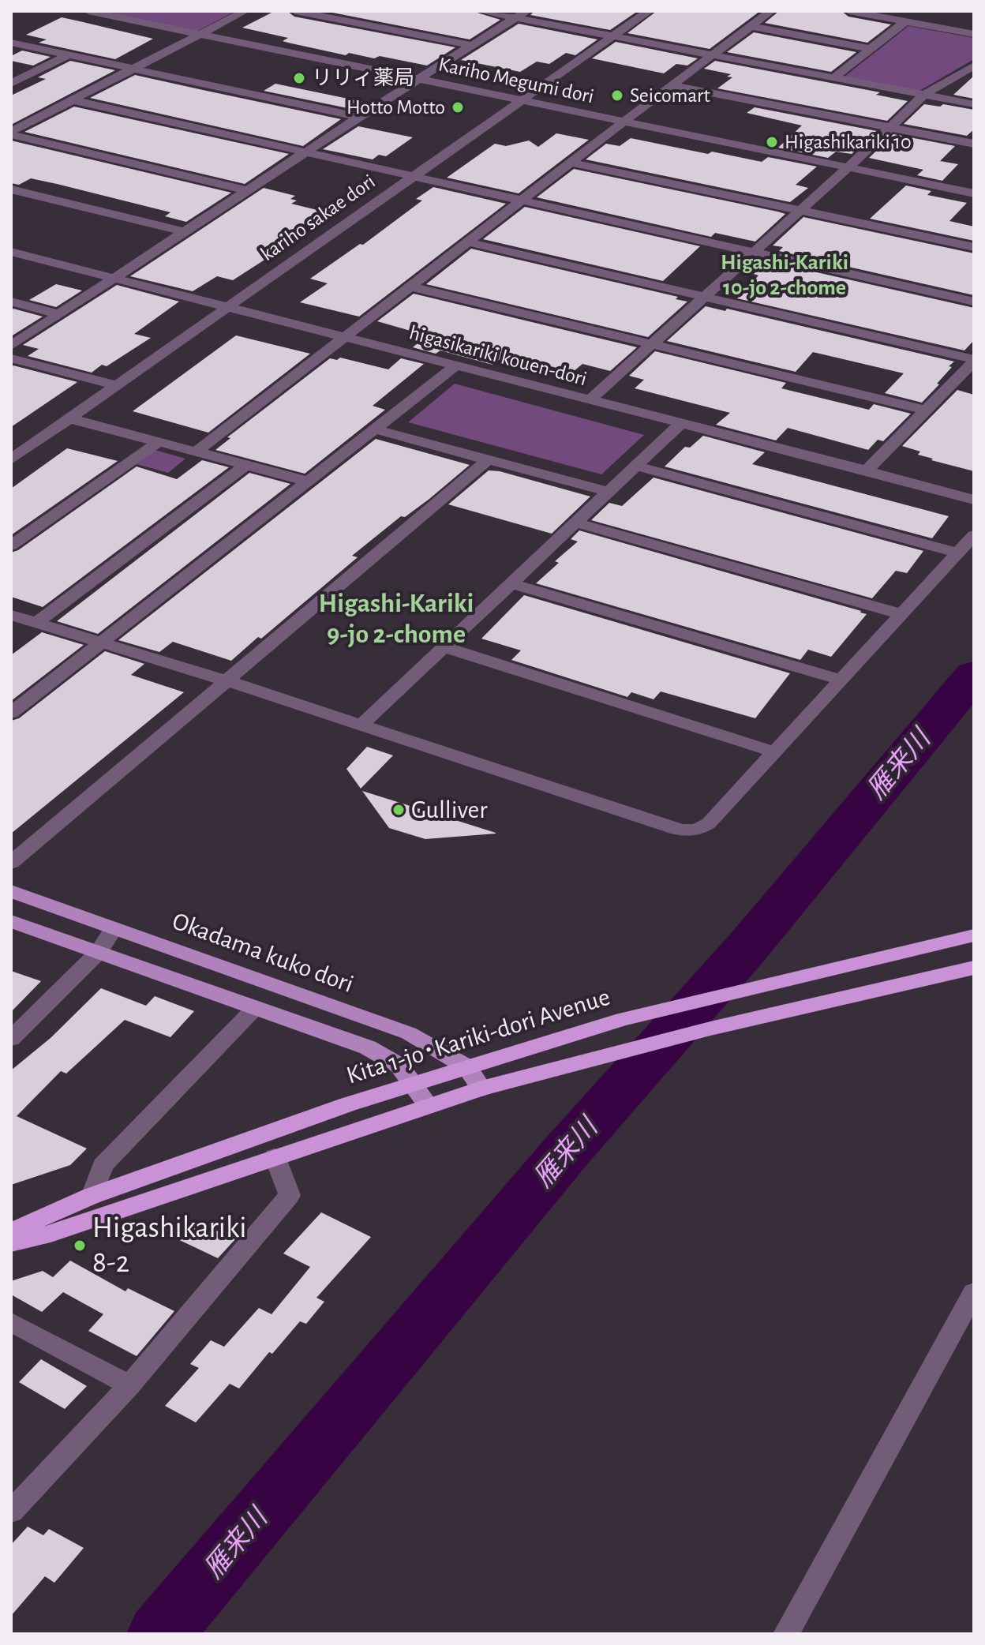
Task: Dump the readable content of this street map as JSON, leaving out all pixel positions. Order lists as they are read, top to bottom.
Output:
{
  "streets": {
    "highway": ["Kita 1-jo･Kariki-dori Avenue"],
    "main road": ["Okadama kuko dori"],
    "street": ["Kariho Megumi dori", "kariho sakae dori", "higasikariki kouen-dori"]
  },
  "crossings": [
    ["Kariho Megumi dori", "kariho sakae dori"],
    ["kariho sakae dori", "higasikariki kouen-dori"],
    ["Okadama kuko dori", "Kita 1-jo･Kariki-dori Avenue"]
  ],
  "districts": ["Higashi-Kariki 10-jo 2-chome", "Higashi-Kariki 9-jo 2-chome"],
  "water": ["雁来川"],
  "places": [
    "リリィ薬局",
    "Seicomart",
    "Hotto Motto",
    "Higashikariki 10",
    "Gulliver",
    "Higashikariki 8-2"
  ]
}
